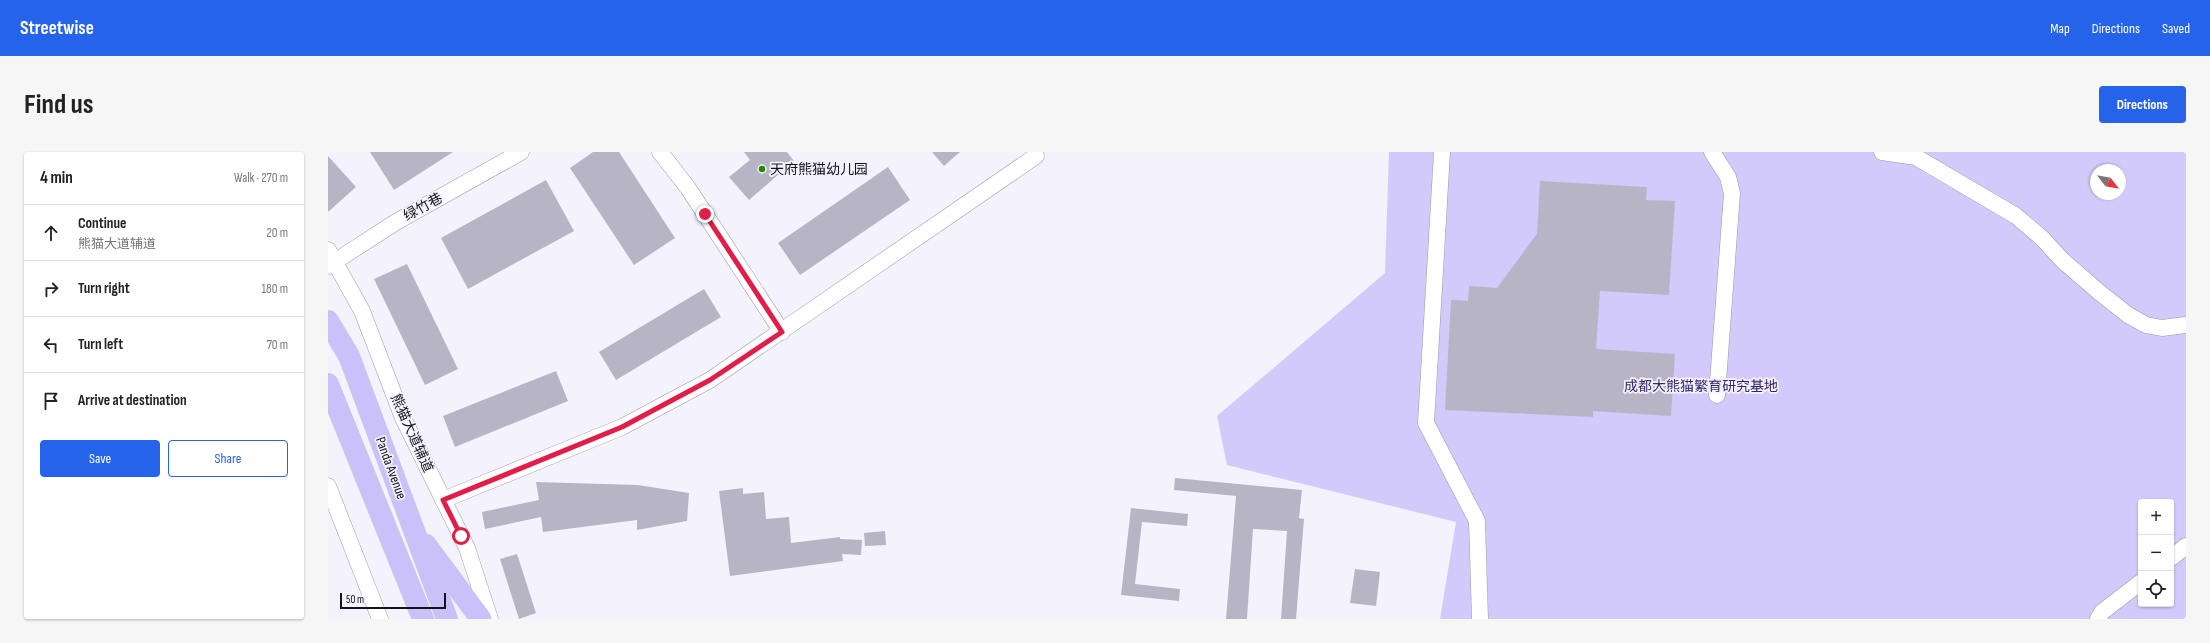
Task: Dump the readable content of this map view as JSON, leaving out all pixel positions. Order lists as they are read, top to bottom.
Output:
{
  "streets": {
    "main road": ["Panda Avenue"],
    "street": ["绿竹巷", "熊猫大道辅道"]
  },
  "crossings": [
    ["绿竹巷", "熊猫大道辅道"]
  ],
  "parks": ["成都大熊猫繁育研究基地"],
  "places": ["天府熊猫幼儿园"],
  "scale_bar": "50 m",
  "north": "bottom right",
  "page": {
    "header": "Streetwise",
    "nav": ["Map", "Directions", "Saved"],
    "buttons": [
      "Directions",
      ["Save", "Share"]
    ],
    "title": "Find us",
    "heading": ["4 min", "Walk · 270 m"],
    "list": [
      ["Continue", "熊猫大道辅道", "20 m"],
      ["Turn right", "180 m"],
      ["Turn left", "70 m"],
      "Arrive at destination"
    ],
    "map_buttons": ["+", "−"],
    "scale": "50 m"
  }
}
